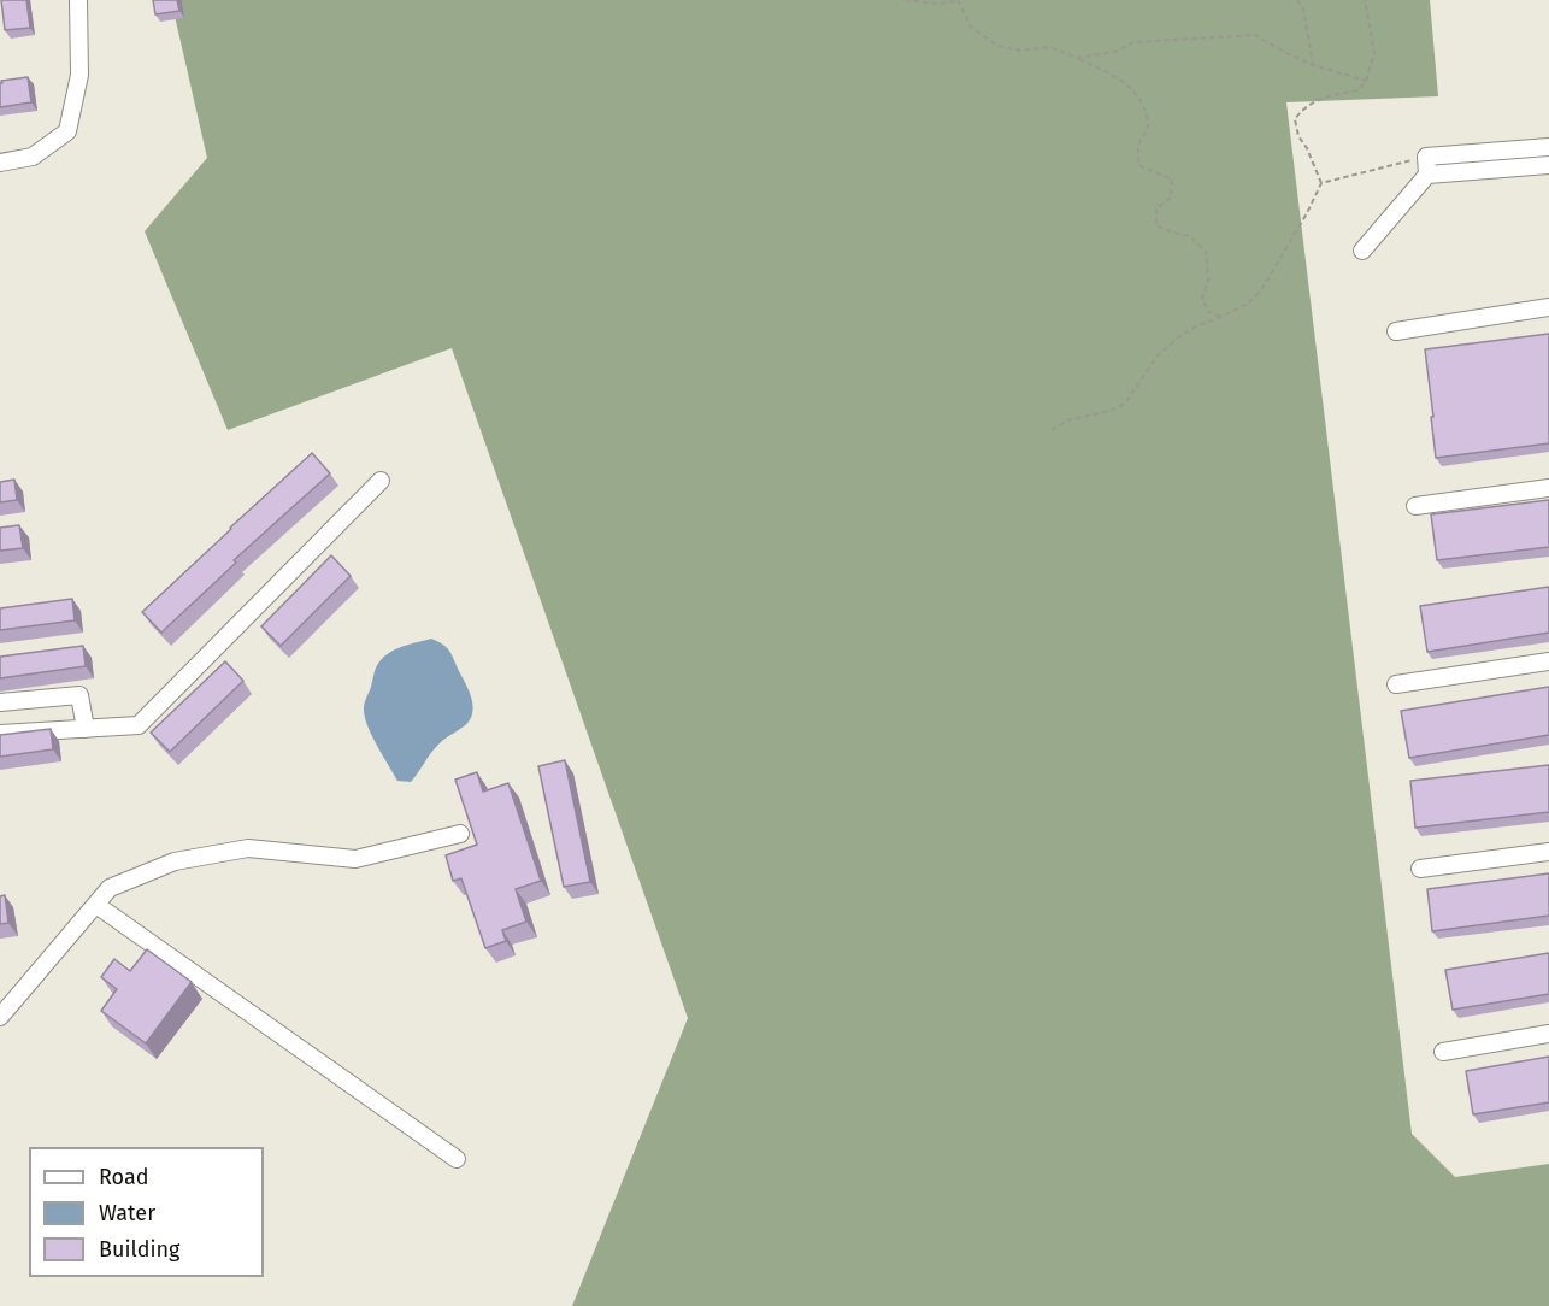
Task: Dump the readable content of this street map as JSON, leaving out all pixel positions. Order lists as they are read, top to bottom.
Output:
{
  "legend": ["Road", "Water", "Building"]
}
